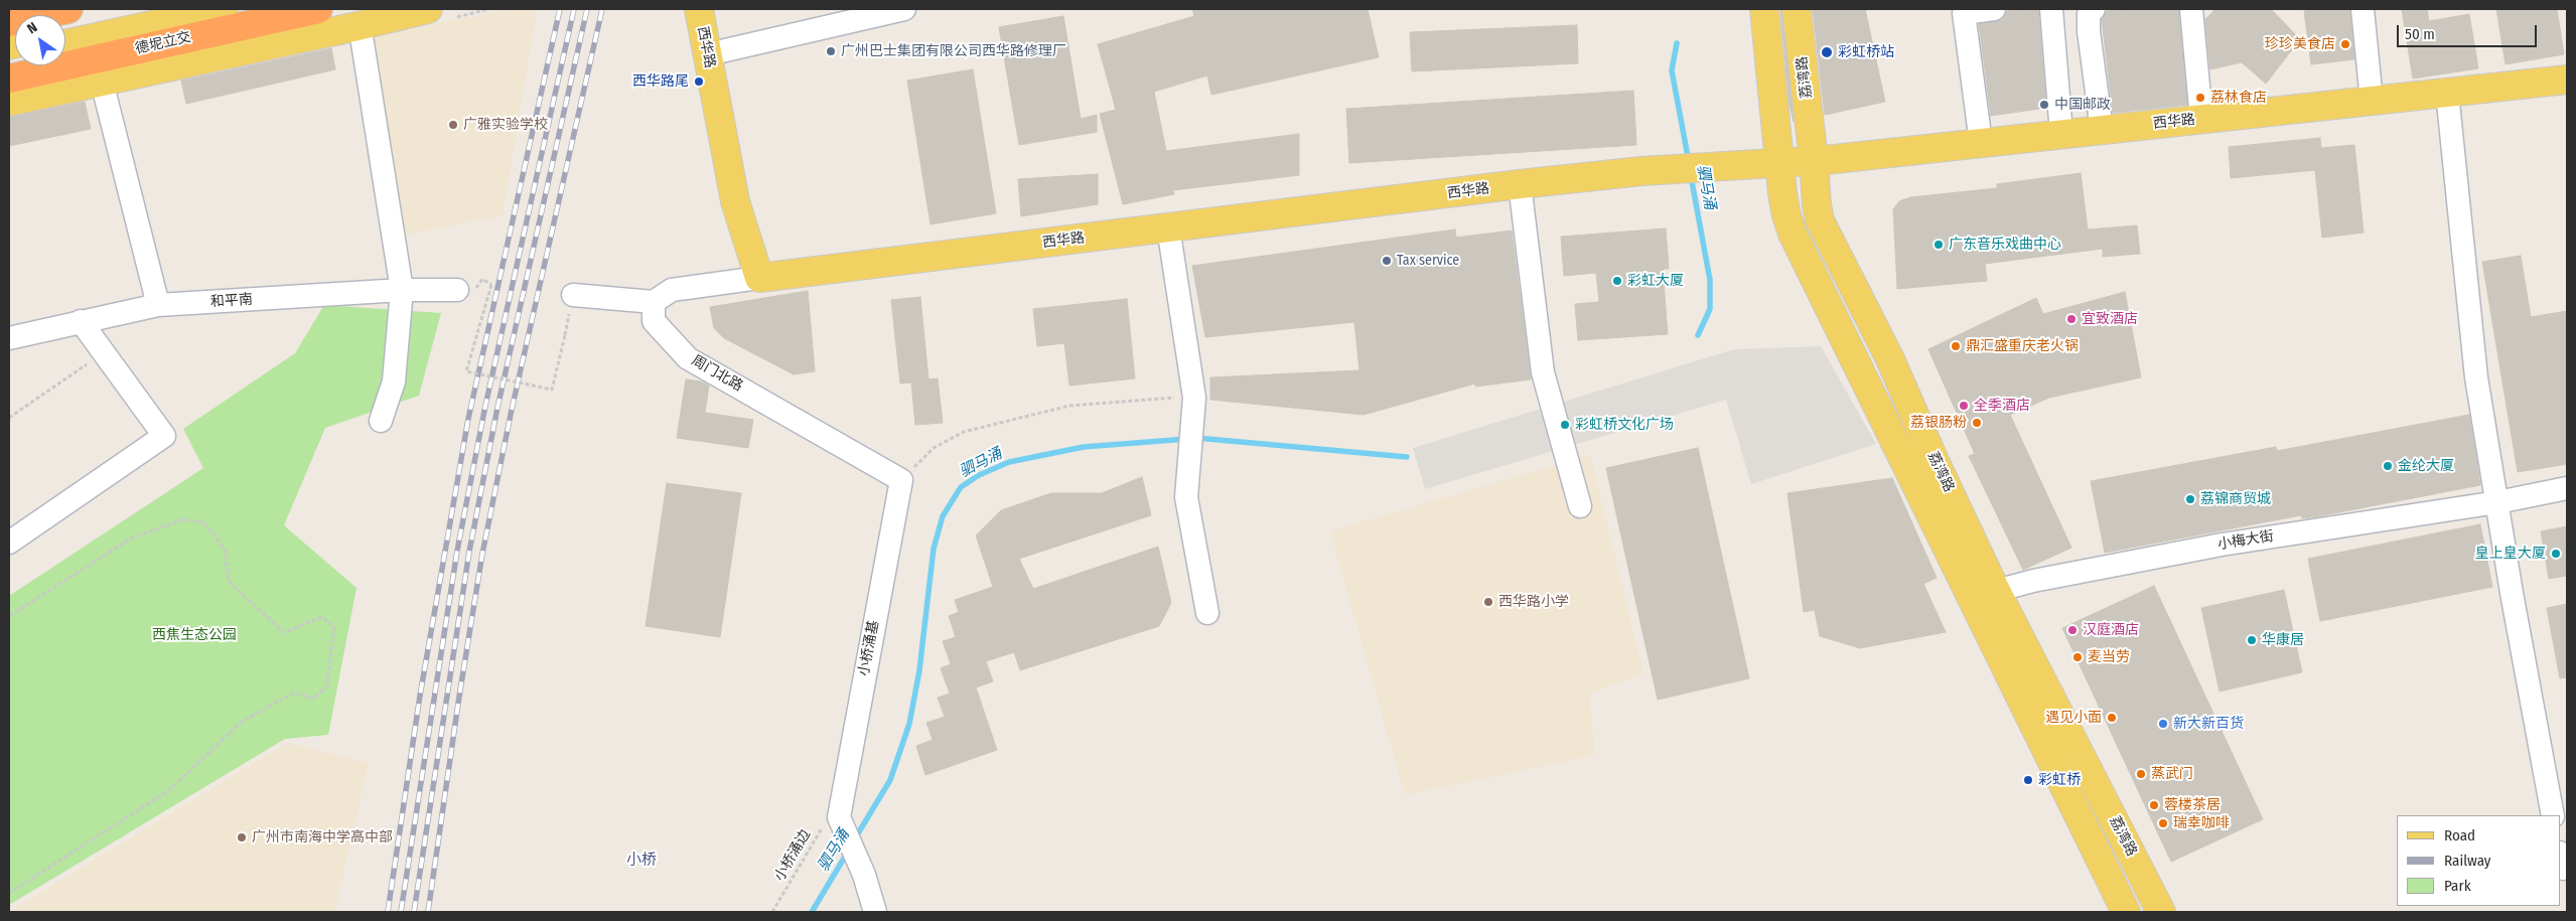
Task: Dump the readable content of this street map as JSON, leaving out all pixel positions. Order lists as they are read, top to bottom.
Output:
{
  "streets": {
    "highway": ["德坭立交"],
    "main road": ["西华路", "荔湾路"],
    "street": [
      "和平南",
      "周门北路",
      "小梅大街",
      "小桥涌基"
    ],
    "path": ["小桥涌边"]
  },
  "crossings": [
    ["西华路", "荔湾路"],
    ["荔湾路", "小梅大街"],
    ["周门北路", "小桥涌基"],
    ["小桥涌基", "小桥涌边"]
  ],
  "districts": ["小桥"],
  "water": ["驷马涌"],
  "parks": ["西焦生态公园"],
  "places": [
    "珍珍美食店",
    "广州巴士集团有限公司西华路修理厂",
    "彩虹桥站",
    "西华路尾",
    "荔林食店",
    "中国邮政",
    "广雅实验学校",
    "广东音乐戏曲中心",
    "Tax service",
    "彩虹大厦",
    "宜致酒店",
    "鼎汇盛重庆老火锅",
    "全季酒店",
    "荔银肠粉",
    "彩虹桥文化广场",
    "金纶大厦",
    "荔锦商贸城",
    "皇上皇大厦",
    "西华路小学",
    "汉庭酒店",
    "华康居",
    "麦当劳",
    "遇见小面",
    "新大新百货",
    "蒸武门",
    "彩虹桥",
    "蓉楼茶居",
    "瑞幸咖啡",
    "广州市南海中学高中部"
  ],
  "legend": ["Road", "Railway", "Park"],
  "scale_bar": "50 m",
  "north": "top left"
}
